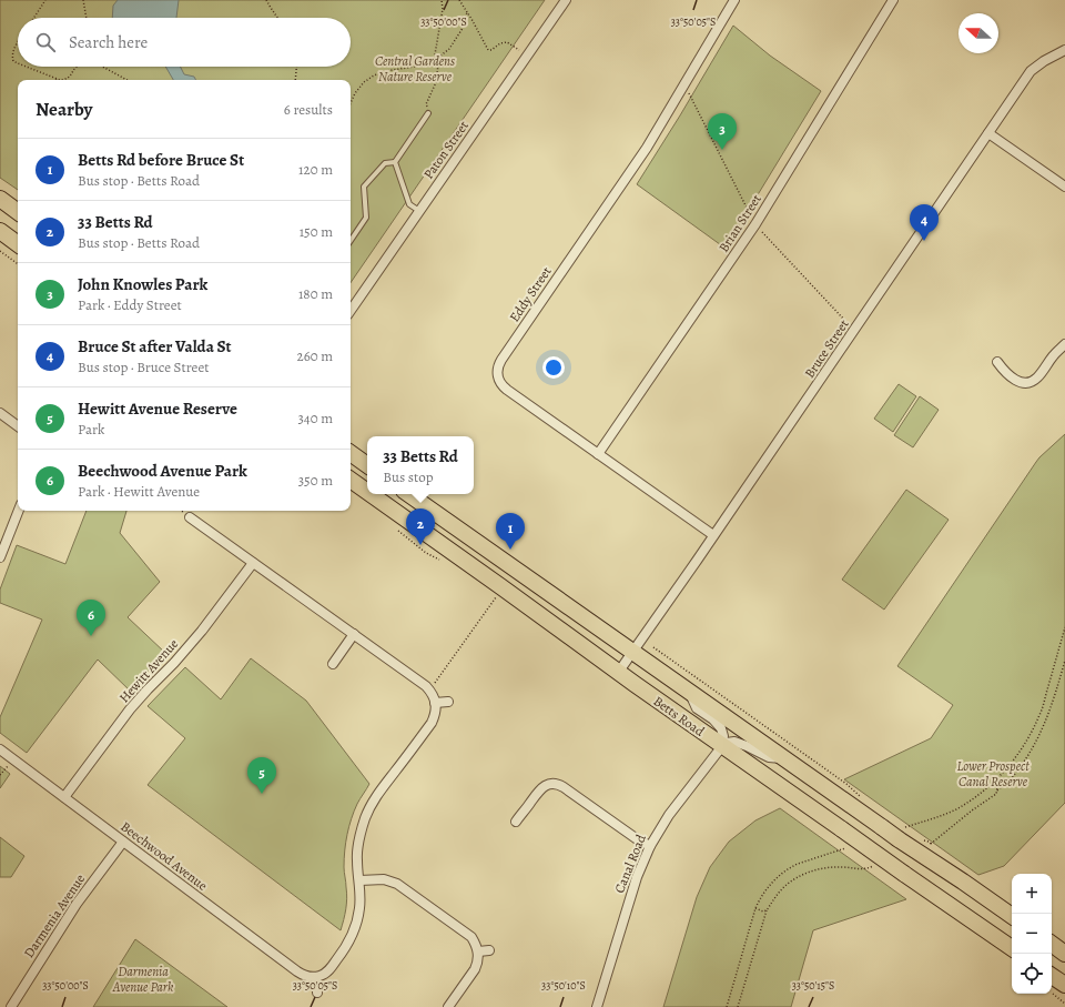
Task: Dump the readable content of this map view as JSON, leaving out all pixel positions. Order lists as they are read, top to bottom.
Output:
{
  "streets": {
    "highway": ["Betts Road"],
    "street": [
      "Paton Street",
      "Brian Street",
      "Eddy Street",
      "Bruce Street",
      "Hewitt Avenue",
      "Beechwood Avenue",
      "Canal Road",
      "Darmenia Avenue"
    ]
  },
  "crossings": [
    ["Brian Street", "Eddy Street"],
    ["Eddy Street", "Bruce Street"],
    ["Bruce Street", "Betts Road"],
    ["Hewitt Avenue", "Beechwood Avenue"],
    ["Betts Road", "Canal Road"],
    ["Beechwood Avenue", "Darmenia Avenue"]
  ],
  "parks": ["Central Gardens Nature Reserve", "Lower Prospect Canal Reserve", "Darmenia Avenue Park"],
  "north": "left",
  "page": {
    "search": "Search here",
    "heading": ["Nearby", "6 results"],
    "pins": [
      "3",
      "4",
      "2",
      "1",
      "6",
      "5"
    ],
    "list": [
      {
        "mark": "1",
        "name": "Betts Rd before Bruce St",
        "note": "Bus stop · Betts Road",
        "value": "120 m"
      },
      {
        "mark": "2",
        "name": "33 Betts Rd",
        "note": "Bus stop · Betts Road",
        "value": "150 m"
      },
      {
        "mark": "3",
        "name": "John Knowles Park",
        "note": "Park · Eddy Street",
        "value": "180 m"
      },
      {
        "mark": "4",
        "name": "Bruce St after Valda St",
        "note": "Bus stop · Bruce Street",
        "value": "260 m"
      },
      {
        "mark": "5",
        "name": "Hewitt Avenue Reserve",
        "note": "Park",
        "value": "340 m"
      },
      {
        "mark": "6",
        "name": "Beechwood Avenue Park",
        "note": "Park · Hewitt Avenue",
        "value": "350 m"
      }
    ],
    "popup": ["33 Betts Rd", "Bus stop"],
    "map_buttons": ["+", "−"]
  },
  "coordinates": [
    "33°50'00\"S",
    "33°50'05\"S",
    "33°50'10\"S",
    "33°50'15\"S"
  ]
}
